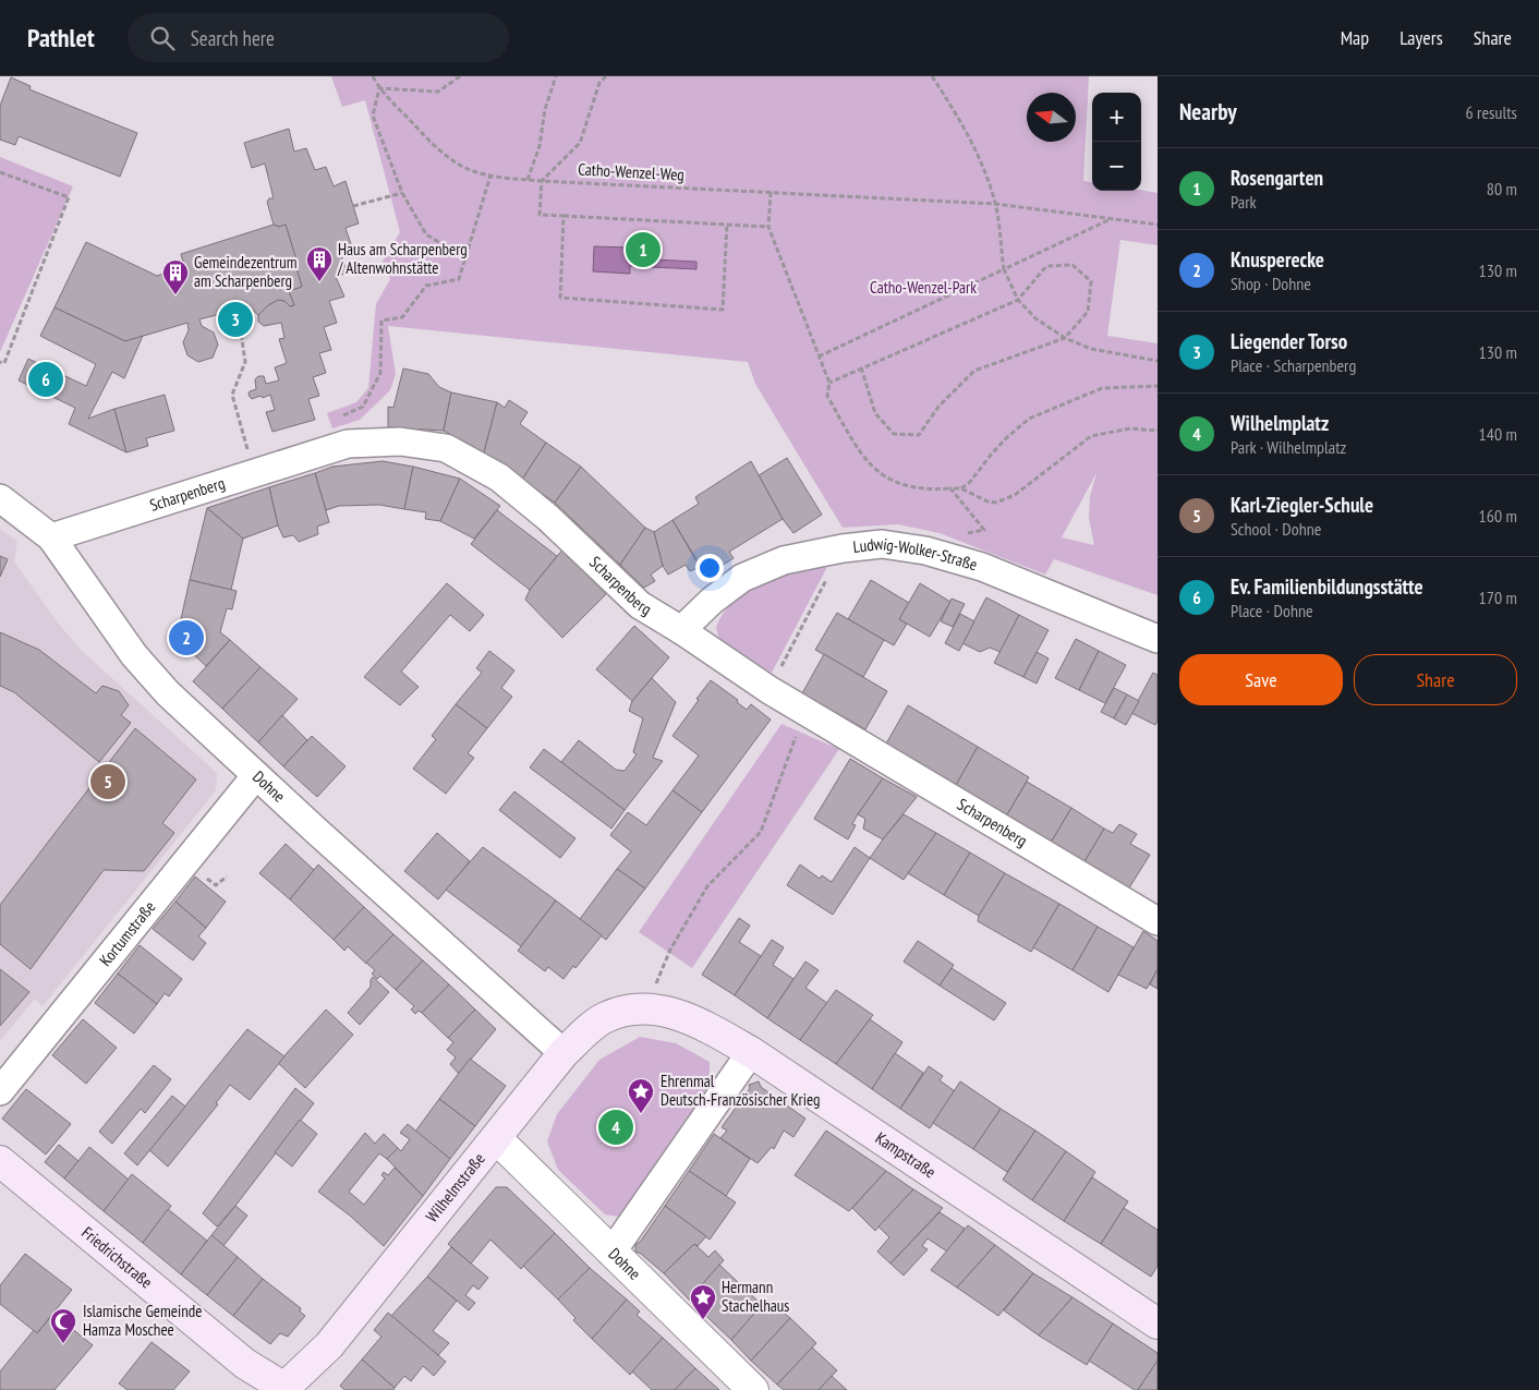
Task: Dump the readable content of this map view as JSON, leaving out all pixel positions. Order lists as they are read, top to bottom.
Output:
{
  "streets": {
    "main road": ["Kampstraße", "Wilhelmstraße", "Friedrichstraße"],
    "street": [
      "Scharpenberg",
      "Ludwig-Wolker-Straße",
      "Dohne",
      "Kortumstraße"
    ],
    "path": ["Catho-Wenzel-Weg"]
  },
  "crossings": [
    ["Scharpenberg", "Ludwig-Wolker-Straße"],
    ["Scharpenberg", "Dohne"],
    ["Dohne", "Kortumstraße"],
    ["Dohne", "Wilhelmstraße"],
    ["Kampstraße", "Wilhelmstraße"],
    ["Wilhelmstraße", "Friedrichstraße"]
  ],
  "parks": ["Catho-Wenzel-Park"],
  "places": {
    "building": ["Haus am Scharpenberg / Altenwohnstätte", "Gemeindezentrum am Scharpenberg"],
    "place": ["Ehrenmal Deutsch-Französischer Krieg", "Hermann Stachelhaus"],
    "mosque": ["Islamische Gemeinde Hamza Moschee"]
  },
  "north": "left",
  "page": {
    "header": "Pathlet",
    "search": "Search here",
    "nav": ["Map", "Layers", "Share"],
    "heading": ["Nearby", "6 results"],
    "map_buttons": ["+", "−"],
    "list": [
      {
        "mark": "1",
        "name": "Rosengarten",
        "note": "Park",
        "value": "80 m"
      },
      {
        "mark": "2",
        "name": "Knusperecke",
        "note": "Shop · Dohne",
        "value": "130 m"
      },
      {
        "mark": "3",
        "name": "Liegender Torso",
        "note": "Place · Scharpenberg",
        "value": "130 m"
      },
      {
        "mark": "4",
        "name": "Wilhelmplatz",
        "note": "Park · Wilhelmplatz",
        "value": "140 m"
      },
      {
        "mark": "5",
        "name": "Karl-Ziegler-Schule",
        "note": "School · Dohne",
        "value": "160 m"
      },
      {
        "mark": "6",
        "name": "Ev. Familienbildungsstätte",
        "note": "Place · Dohne",
        "value": "170 m"
      }
    ],
    "pins": [
      "1",
      "3",
      "6",
      "2",
      "5",
      "4"
    ],
    "buttons": ["Save", "Share"]
  }
}
